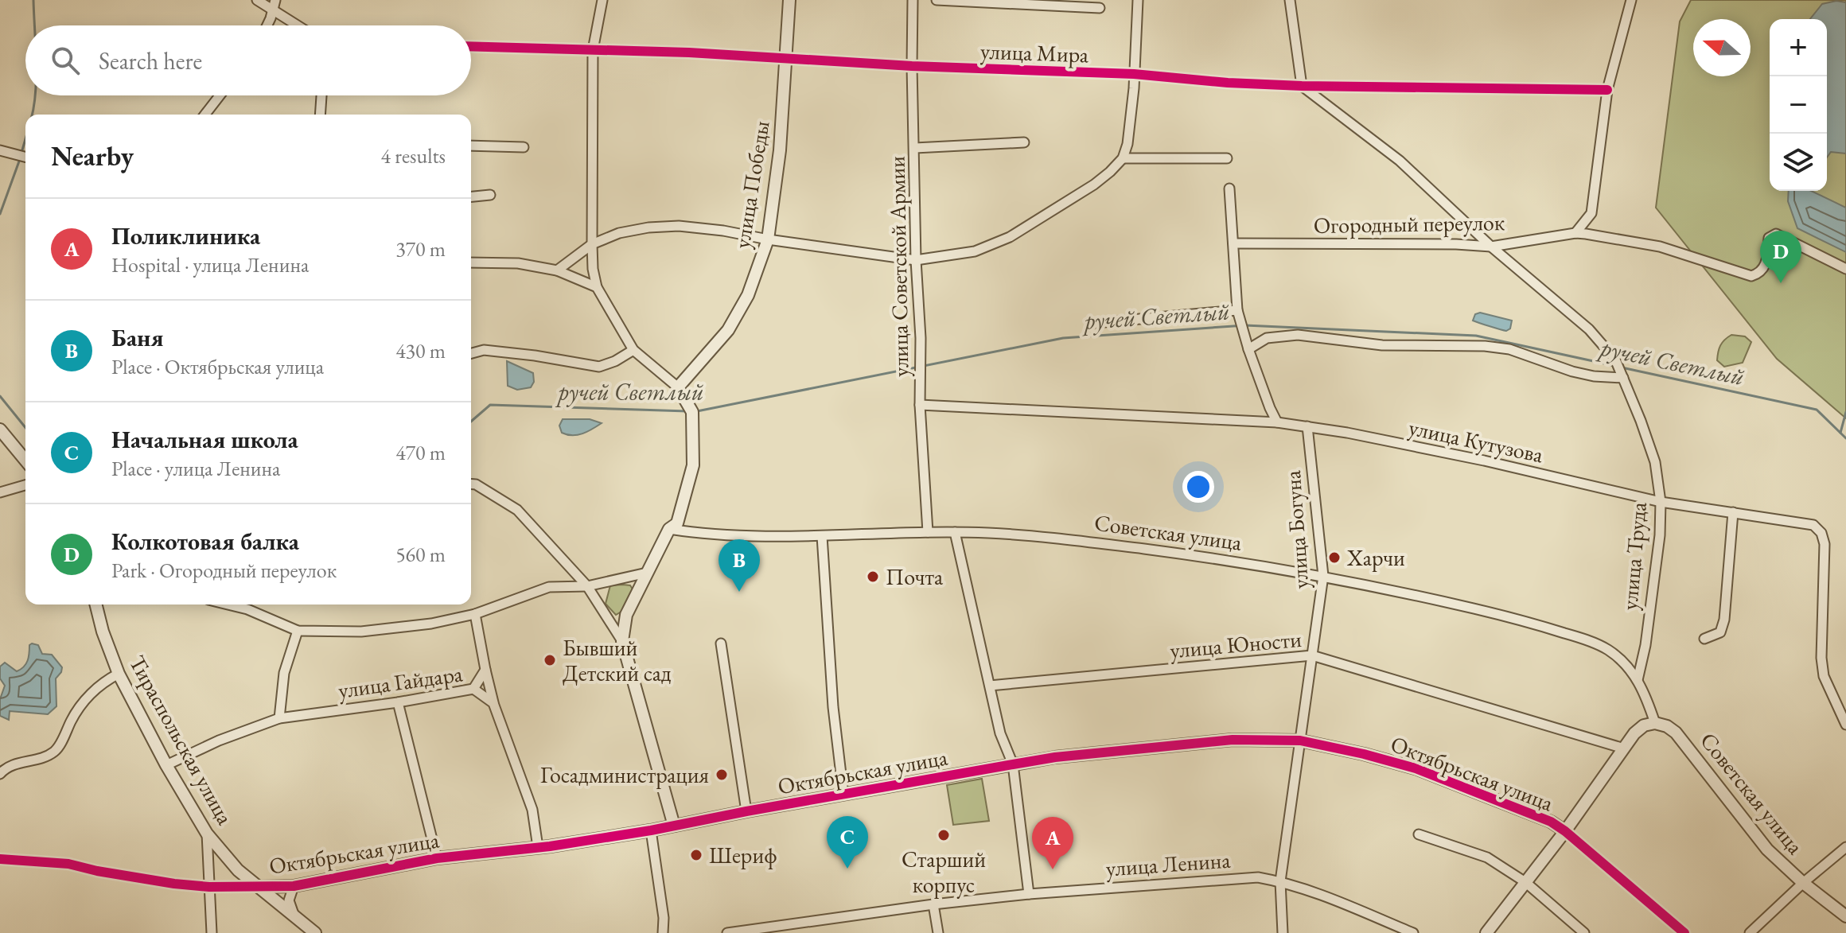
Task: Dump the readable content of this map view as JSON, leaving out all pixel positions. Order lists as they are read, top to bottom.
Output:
{
  "streets": {
    "street": [
      "улица Мира",
      "улица Победы",
      "Огородный переулок",
      "улица Советской Армии",
      "улица Кутузова",
      "улица Богуна",
      "Советская улица",
      "улица Труда",
      "улица Юности",
      "улица Гайдара",
      "Тираспольская улица",
      "Октябрьская улица",
      "улица Ленина"
    ]
  },
  "crossings": [
    ["улица Мира", "улица Победы"],
    ["улица Мира", "улица Советской Армии"],
    ["улица Мира", "улица Труда"],
    ["Огородный переулок", "улица Труда"],
    ["улица Советской Армии", "улица Кутузова"],
    ["улица Советской Армии", "Советская улица"],
    ["улица Кутузова", "улица Богуна"],
    ["улица Кутузова", "улица Труда"],
    ["улица Богуна", "Советская улица"],
    ["улица Богуна", "улица Юности"],
    ["улица Богуна", "Октябрьская улица"],
    ["улица Богуна", "улица Ленина"],
    ["Советская улица", "улица Труда"],
    ["улица Гайдара", "Тираспольская улица"],
    ["Тираспольская улица", "Октябрьская улица"]
  ],
  "water": ["ручей Светлый"],
  "places": [
    "Харчи",
    "Почта",
    "Бывший Детский сад",
    "Госадминистрация",
    "Старший корпус",
    "Шериф"
  ],
  "north": "left",
  "page": {
    "map_buttons": ["+", "−"],
    "search": "Search here",
    "heading": ["Nearby", "4 results"],
    "list": [
      {
        "mark": "A",
        "name": "Поликлиника",
        "note": "Hospital · улица Ленина",
        "value": "370 m"
      },
      {
        "mark": "B",
        "name": "Баня",
        "note": "Place · Октябрьская улица",
        "value": "430 m"
      },
      {
        "mark": "C",
        "name": "Начальная школа",
        "note": "Place · улица Ленина",
        "value": "470 m"
      },
      {
        "mark": "D",
        "name": "Колкотовая балка",
        "note": "Park · Огородный переулок",
        "value": "560 m"
      }
    ],
    "pins": [
      "D",
      "B",
      "C",
      "A"
    ]
  }
}
